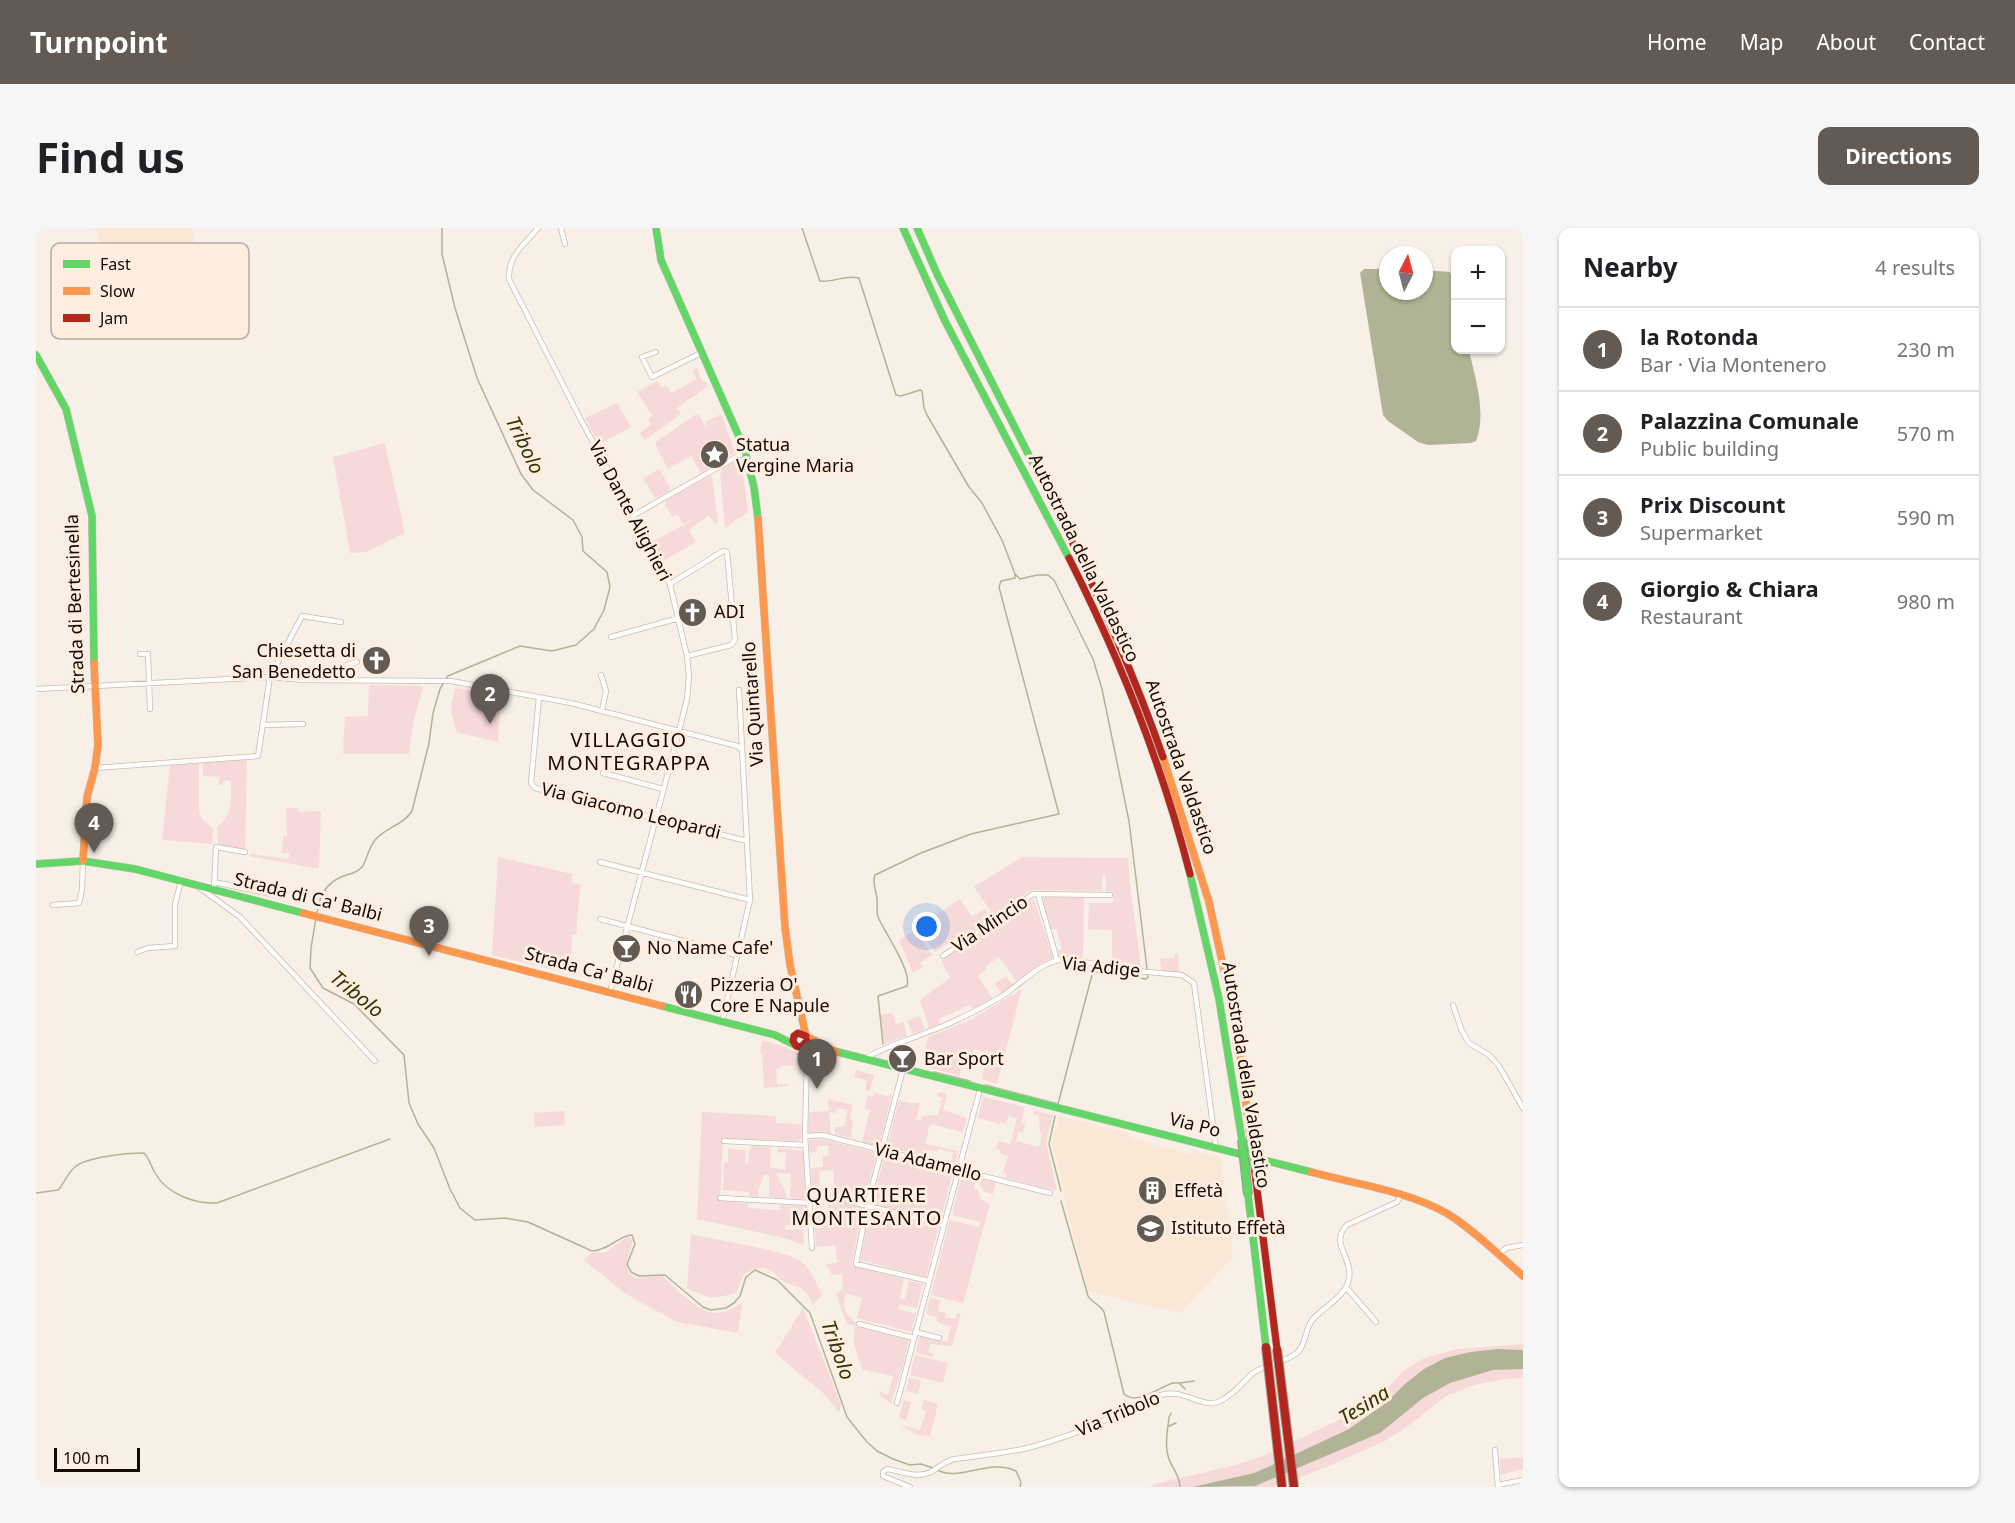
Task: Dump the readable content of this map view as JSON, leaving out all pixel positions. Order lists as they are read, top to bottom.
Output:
{
  "streets": {
    "main road": [
      "Autostrada della Valdastico",
      "Strada di Bertesinella",
      "Via Quintarello",
      "Autostrada Valdastico",
      "Strada di Ca' Balbi",
      "Strada Ca' Balbi",
      "Via Po"
    ],
    "street": [
      "Via Dante Alighieri",
      "Via Giacomo Leopardi",
      "Via Mincio",
      "Via Adige",
      "Via Adamello",
      "Via Tribolo"
    ]
  },
  "crossings": [
    ["Via Dante Alighieri", "Via Giacomo Leopardi"],
    ["Via Dante Alighieri", "Strada Ca' Balbi"],
    ["Autostrada della Valdastico", "Autostrada Valdastico"],
    ["Strada di Bertesinella", "Strada di Ca' Balbi"],
    ["Via Quintarello", "Strada Ca' Balbi"],
    ["Via Quintarello", "Via Po"],
    ["Strada di Ca' Balbi", "Strada Ca' Balbi"],
    ["Via Adige", "Via Po"],
    ["Strada Ca' Balbi", "Via Po"]
  ],
  "districts": ["VILLAGGIO MONTEGRAPPA", "QUARTIERE MONTESANTO"],
  "water": ["Tribolo", "Tesina"],
  "places": {
    "place": ["Statua Vergine Maria"],
    "church": ["ADI", "Chiesetta di San Benedetto"],
    "bar": ["No Name Cafe'", "Bar Sport"],
    "restaurant": ["Pizzeria O' Core E Napule"],
    "building": ["Effetà"],
    "school or university": ["Istituto Effetà"]
  },
  "legend": ["Fast", "Slow", "Jam"],
  "scale_bar": "100 m",
  "north": "top",
  "page": {
    "header": "Turnpoint",
    "nav": [
      "Home",
      "Map",
      "About",
      "Contact"
    ],
    "buttons": "Directions",
    "title": "Find us",
    "heading": ["Nearby", "4 results"],
    "map_buttons": ["+", "−"],
    "list": [
      {
        "mark": "1",
        "name": "la Rotonda",
        "note": "Bar · Via Montenero",
        "value": "230 m"
      },
      {
        "mark": "2",
        "name": "Palazzina Comunale",
        "note": "Public building",
        "value": "570 m"
      },
      {
        "mark": "3",
        "name": "Prix Discount",
        "note": "Supermarket",
        "value": "590 m"
      },
      {
        "mark": "4",
        "name": "Giorgio & Chiara",
        "note": "Restaurant",
        "value": "980 m"
      }
    ],
    "pins": [
      "2",
      "4",
      "3",
      "1"
    ],
    "scale": "100 m"
  }
}
